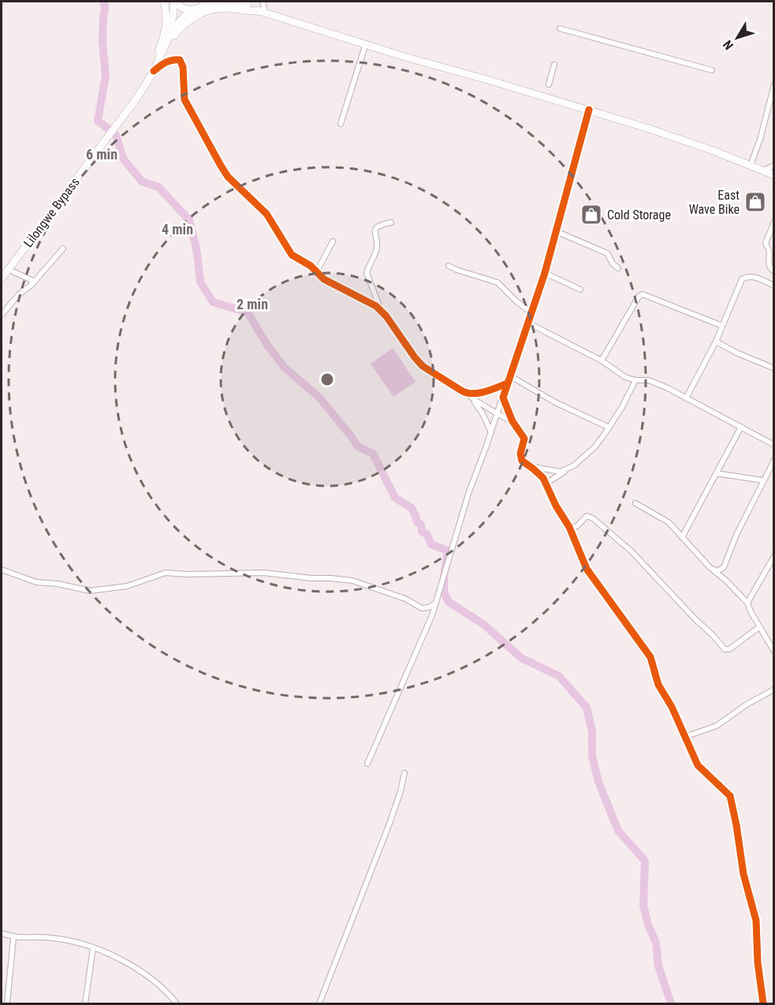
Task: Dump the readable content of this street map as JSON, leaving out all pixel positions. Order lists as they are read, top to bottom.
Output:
{
  "streets": {
    "main road": ["Lilongwe Bypass"]
  },
  "places": {
    "shop": ["East Wave Bike", "Cold Storage"]
  },
  "north": "bottom left",
  "rings": ["6 min", "4 min", "2 min"]
}
